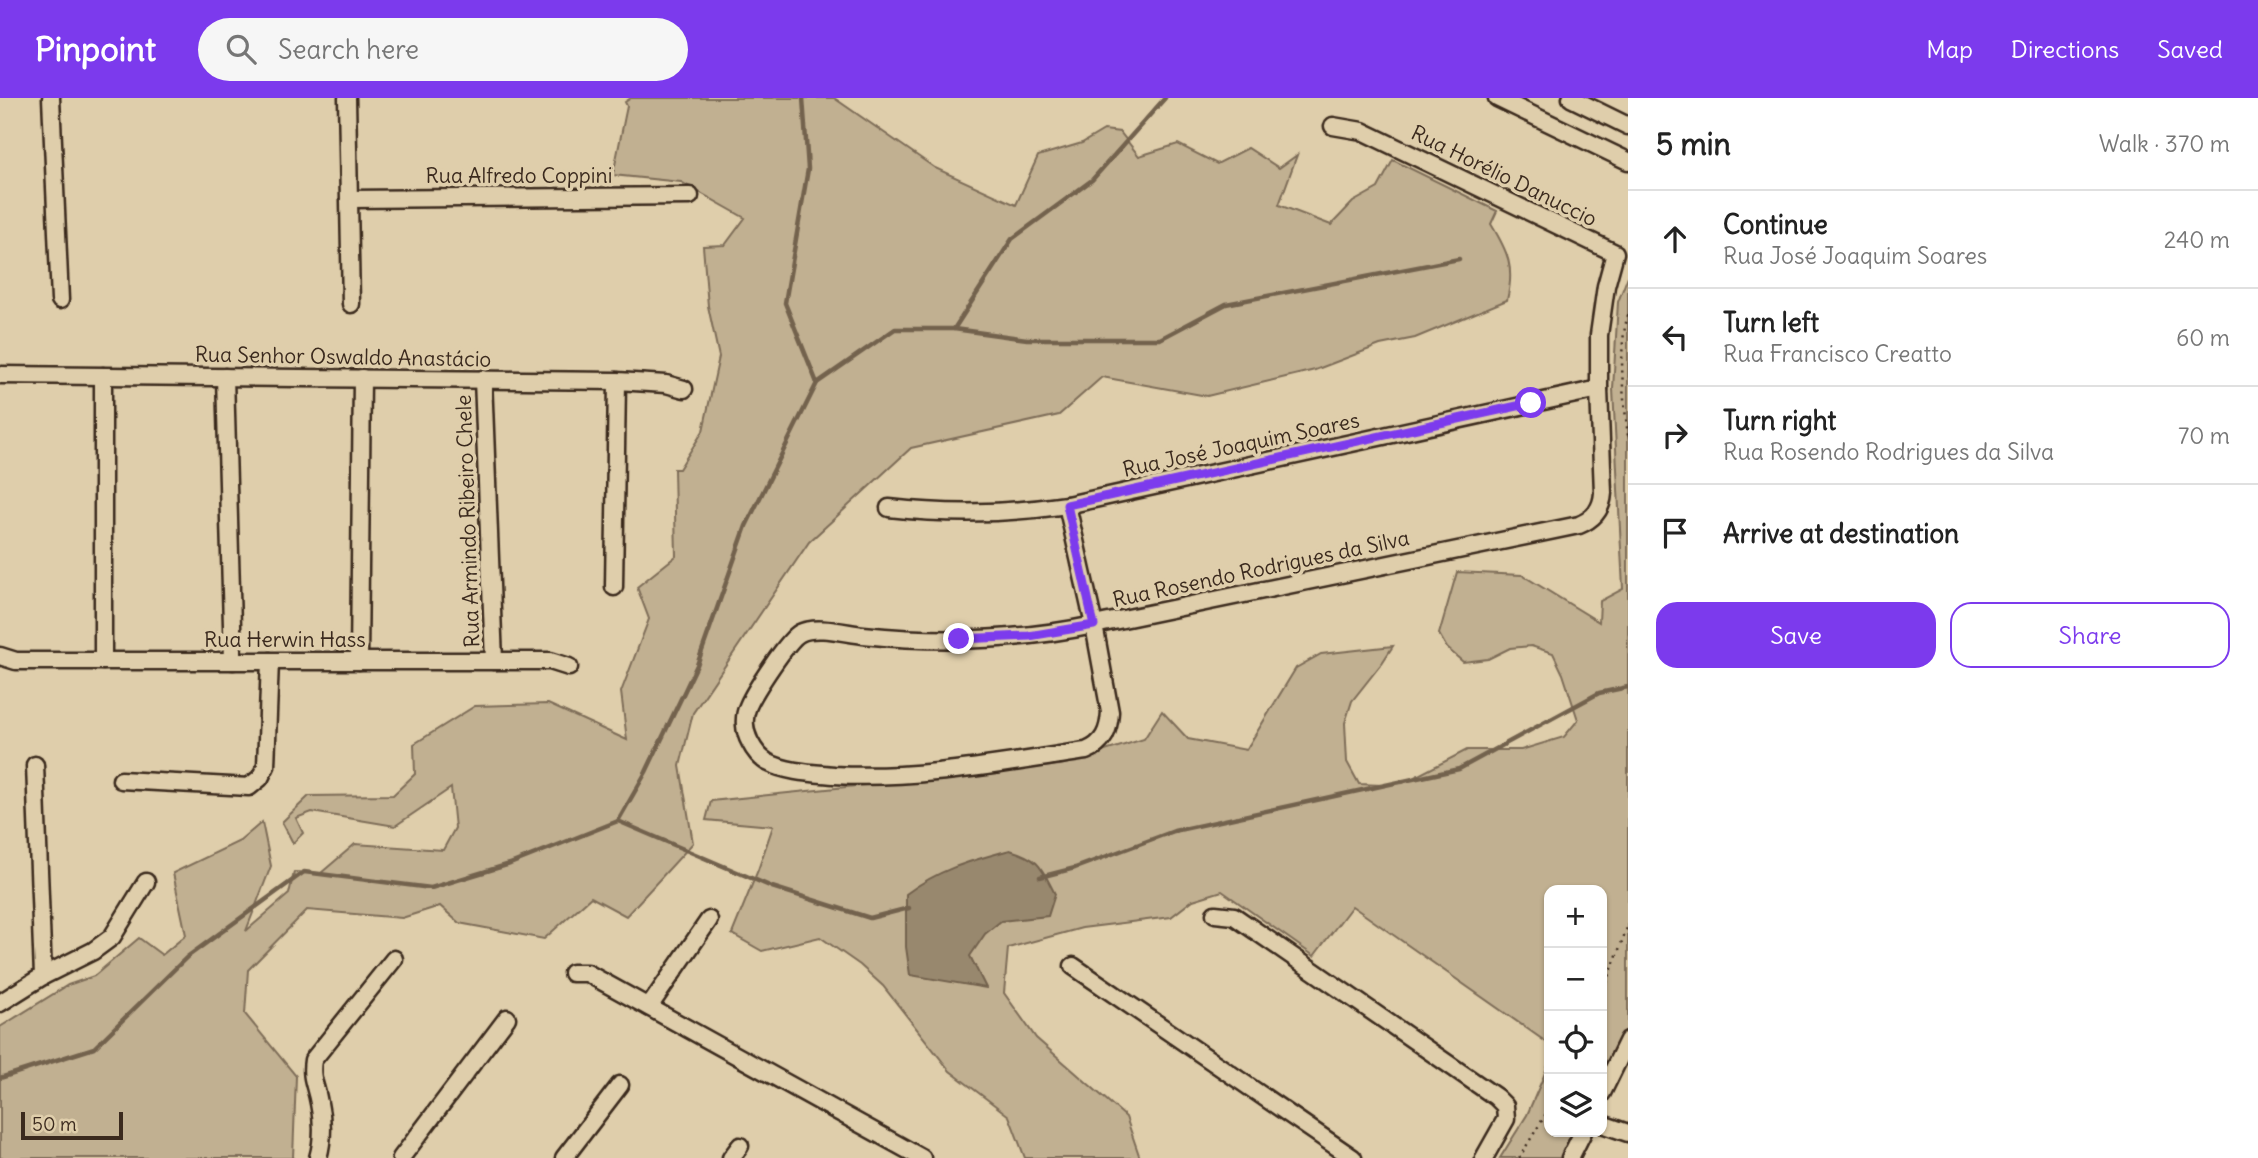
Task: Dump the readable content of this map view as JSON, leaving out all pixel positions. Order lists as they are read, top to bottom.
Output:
{
  "streets": {
    "street": [
      "Rua Alfredo Coppini",
      "Rua Horélio Danuccio",
      "Rua Senhor Oswaldo Anastácio",
      "Rua José Joaquim Soares",
      "Rua Armindo Ribeiro Chele",
      "Rua Rosendo Rodrigues da Silva",
      "Rua Herwin Hass"
    ]
  },
  "crossings": [
    ["Rua Horélio Danuccio", "Rua José Joaquim Soares"],
    ["Rua Horélio Danuccio", "Rua Rosendo Rodrigues da Silva"],
    ["Rua Senhor Oswaldo Anastácio", "Rua Armindo Ribeiro Chele"],
    ["Rua José Joaquim Soares", "Rua Rosendo Rodrigues da Silva"],
    ["Rua Armindo Ribeiro Chele", "Rua Herwin Hass"]
  ],
  "scale_bar": "50 m",
  "page": {
    "header": "Pinpoint",
    "search": "Search here",
    "nav": ["Map", "Directions", "Saved"],
    "heading": ["5 min", "Walk · 370 m"],
    "list": [
      ["Continue", "Rua José Joaquim Soares", "240 m"],
      ["Turn left", "Rua Francisco Creatto", "60 m"],
      ["Turn right", "Rua Rosendo Rodrigues da Silva", "70 m"],
      "Arrive at destination"
    ],
    "buttons": ["Save", "Share"],
    "map_buttons": ["+", "−"],
    "scale": "50 m"
  }
}
